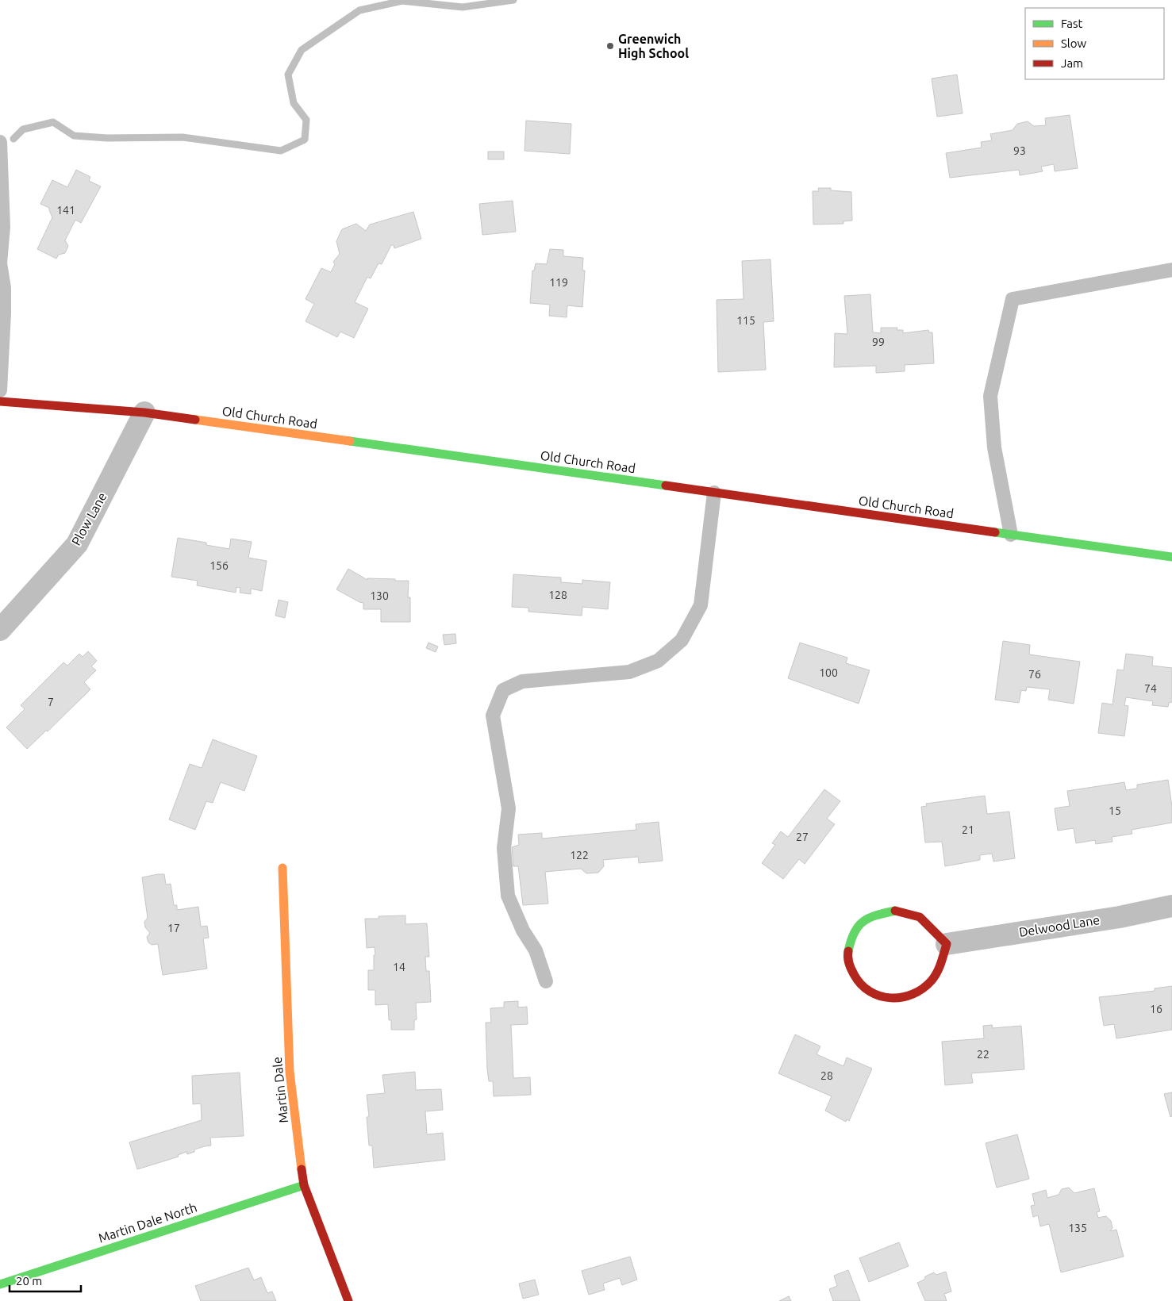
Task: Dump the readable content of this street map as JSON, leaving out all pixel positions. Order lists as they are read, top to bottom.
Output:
{
  "streets": {
    "street": [
      "Old Church Road",
      "Plow Lane",
      "Delwood Lane",
      "Martin Dale",
      "Martin Dale North"
    ]
  },
  "crossings": [
    ["Old Church Road", "Plow Lane"],
    ["Martin Dale", "Martin Dale North"]
  ],
  "places": ["Greenwich High School"],
  "house_numbers": [
    "93",
    "141",
    "119",
    "115",
    "99",
    "156",
    "128",
    "130",
    "100",
    "76",
    "74",
    "7",
    "15",
    "21",
    "27",
    "122",
    "17",
    "14",
    "16",
    "22",
    "28",
    "135"
  ],
  "legend": ["Fast", "Slow", "Jam"],
  "scale_bar": "20 m"
}
